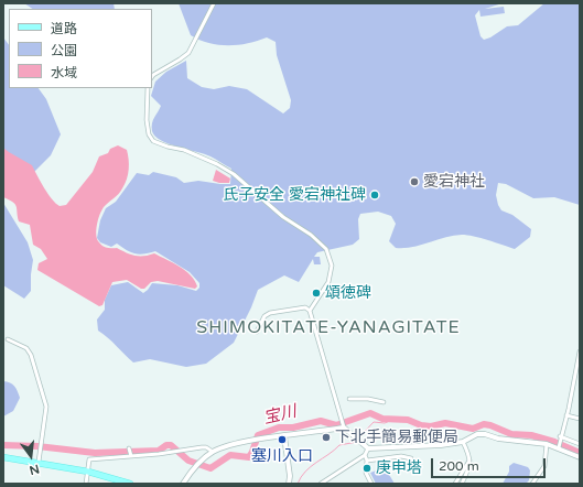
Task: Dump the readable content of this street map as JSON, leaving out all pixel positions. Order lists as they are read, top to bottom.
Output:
{
  "districts": ["SHIMOKITATE-YANAGITATE"],
  "water": ["宝川"],
  "places": [
    "愛宕神社",
    "氏子安全 愛宕神社碑",
    "頌徳碑",
    "下北手簡易郵便局",
    "塞川入口",
    "庚申塔"
  ],
  "legend": ["道路", "公園", "水域"],
  "scale_bar": "200 m",
  "north": "bottom"
}
